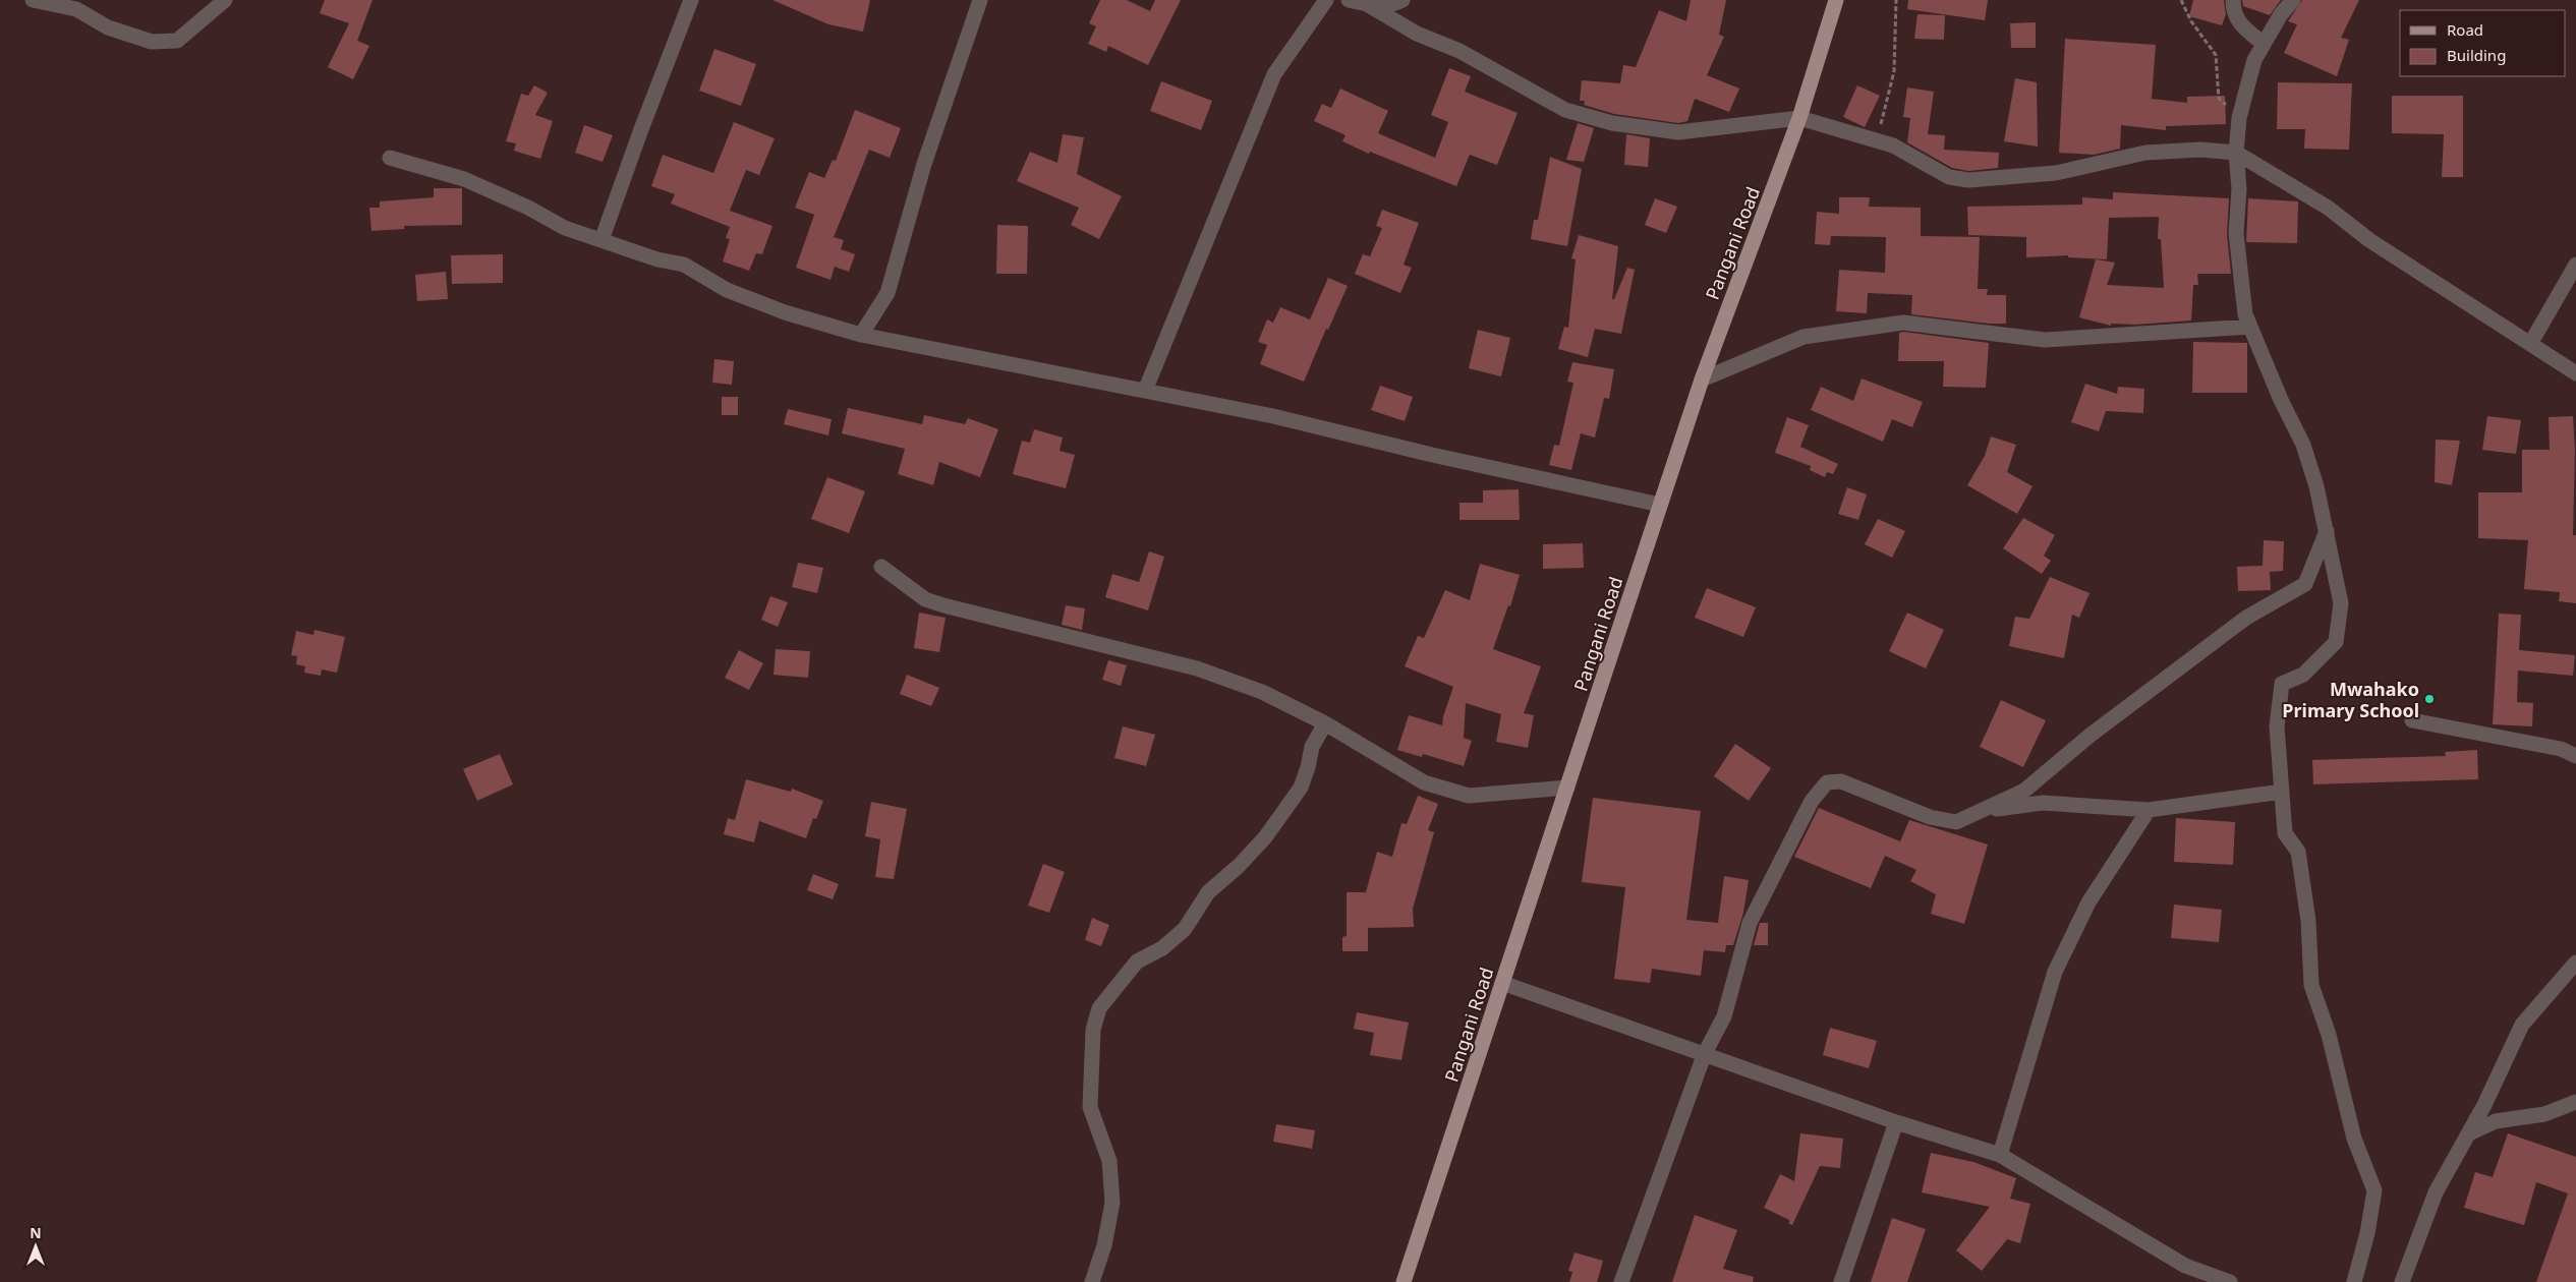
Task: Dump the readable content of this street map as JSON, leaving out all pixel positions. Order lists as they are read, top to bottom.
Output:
{
  "streets": {
    "main road": ["Pangani Road"]
  },
  "places": ["Mwahako Primary School"],
  "legend": ["Road", "Building"],
  "north": "top"
}
